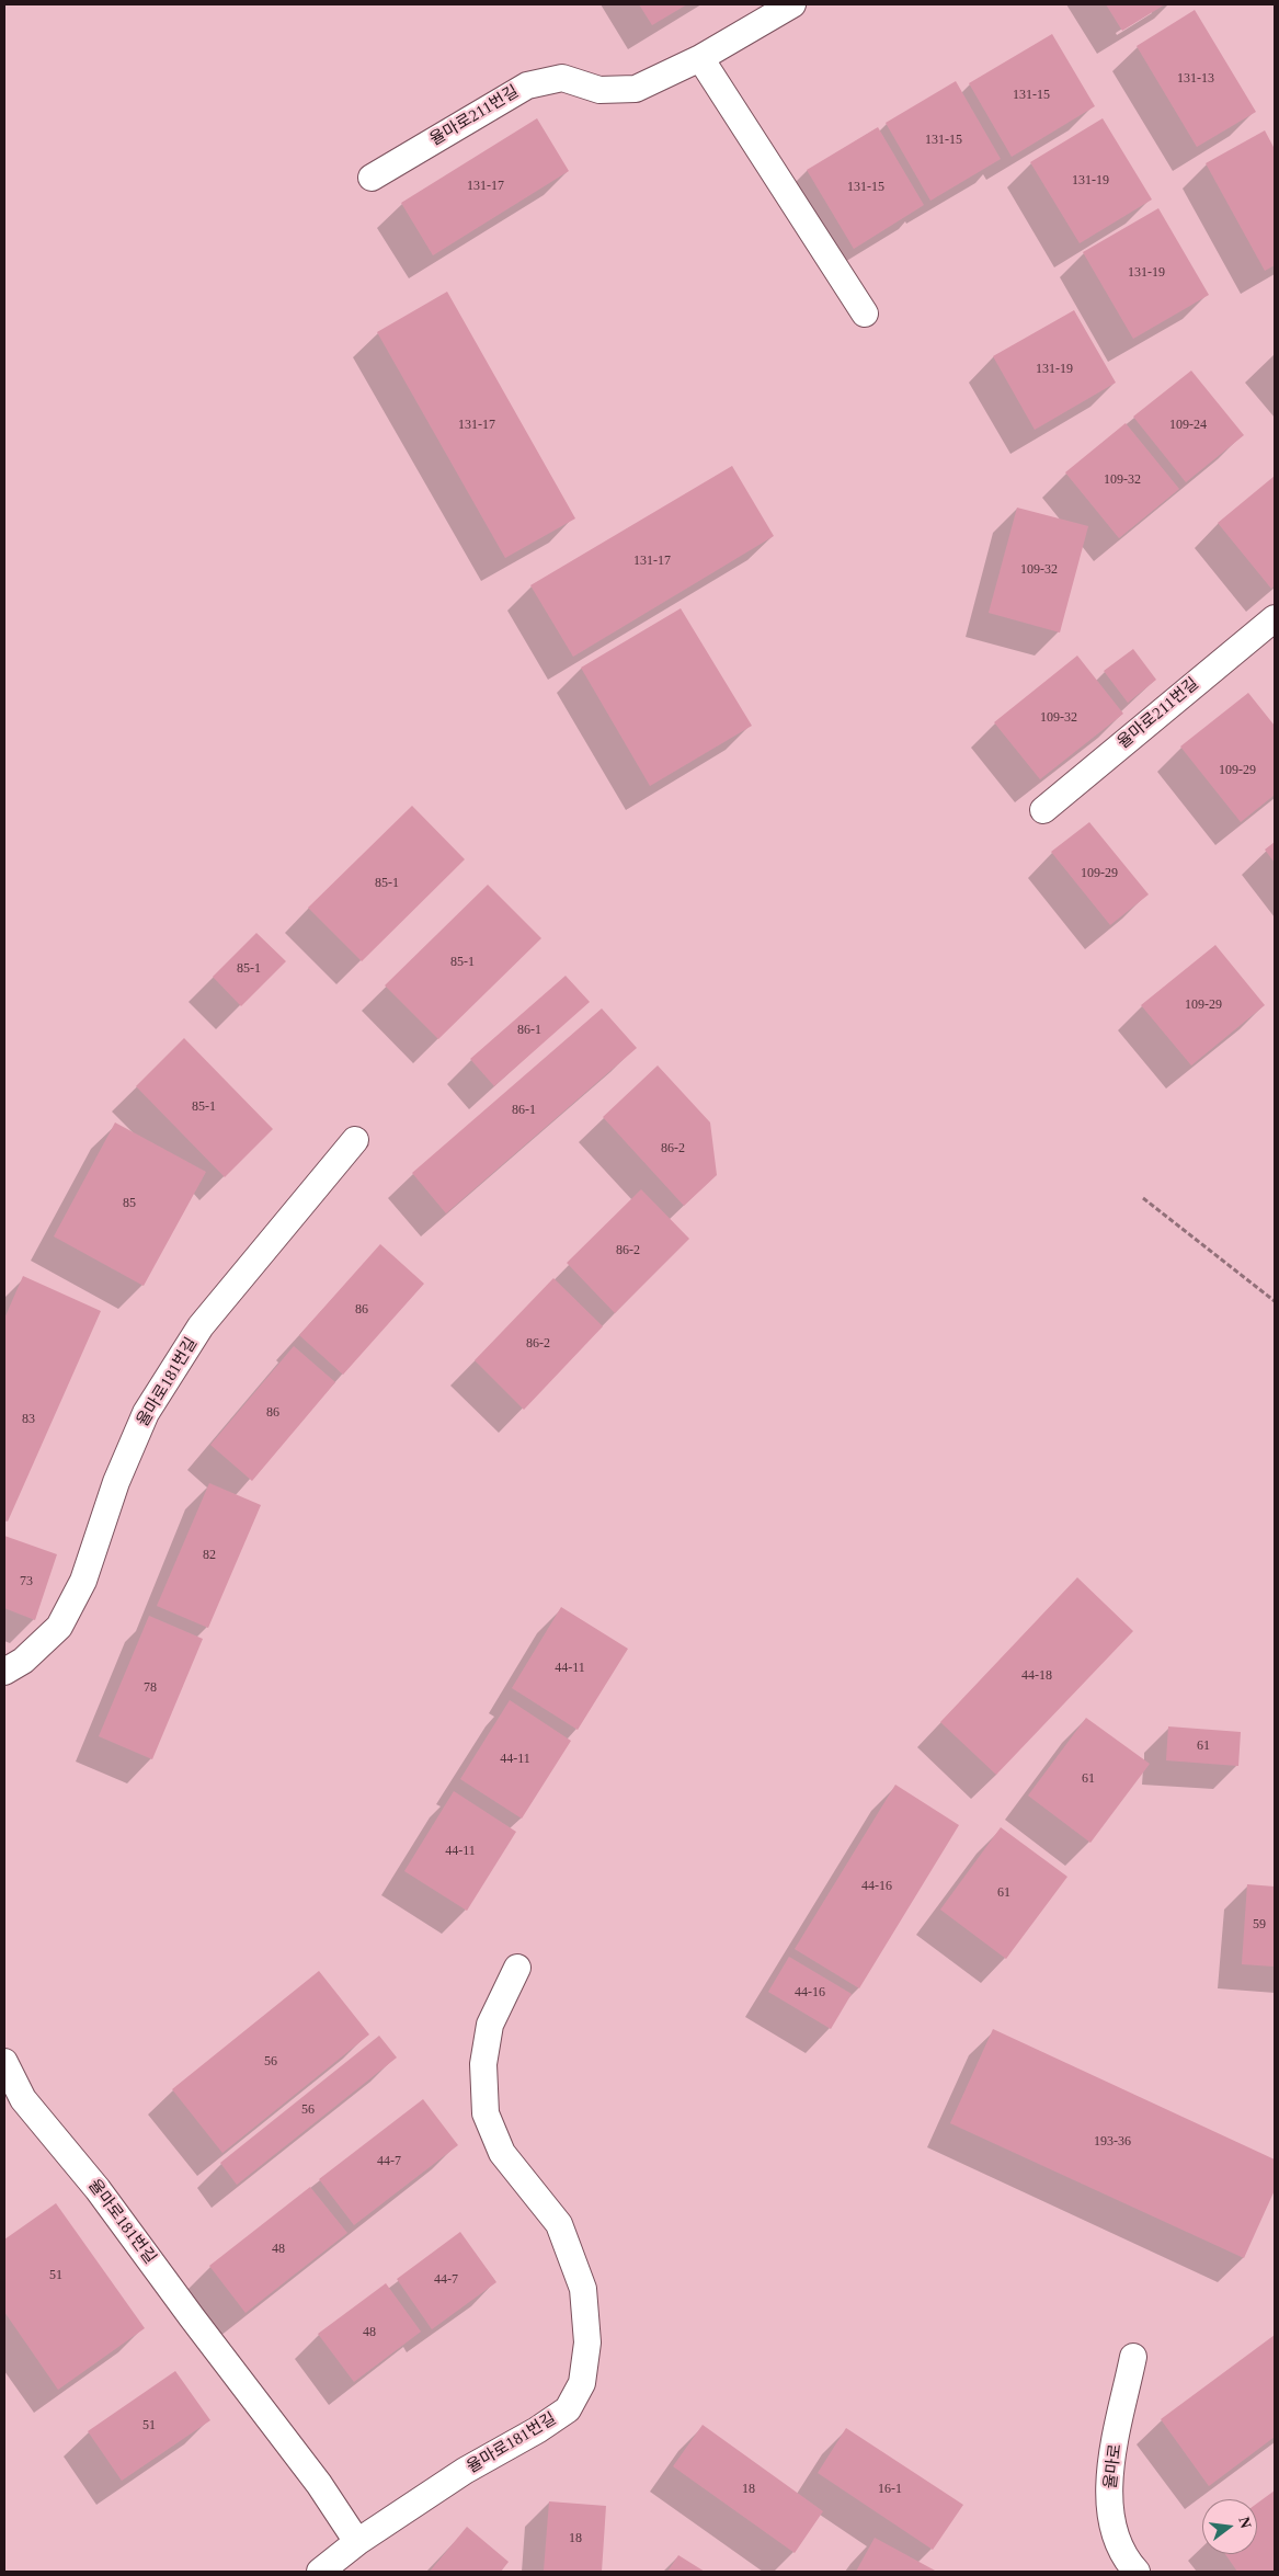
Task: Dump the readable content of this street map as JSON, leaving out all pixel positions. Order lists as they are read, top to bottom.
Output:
{
  "streets": {
    "lane": ["율마로211번길", "율마로181번길", "율마로"]
  },
  "house_numbers": [
    "131-13",
    "131-15",
    "131-15",
    "131-19",
    "131-17",
    "131-15",
    "131-19",
    "131-19",
    "131-17",
    "109-24",
    "109-32",
    "131-17",
    "109-32",
    "109-32",
    "109-29",
    "109-29",
    "85-1",
    "85-1",
    "85-1",
    "109-29",
    "86-1",
    "85-1",
    "86-1",
    "86-2",
    "85",
    "86-2",
    "86",
    "86-2",
    "86",
    "83",
    "82",
    "73",
    "44-11",
    "44-18",
    "78",
    "61",
    "44-11",
    "61",
    "44-11",
    "44-16",
    "61",
    "59",
    "44-16",
    "56",
    "56",
    "193-36",
    "44-7",
    "48",
    "51",
    "44-7",
    "48",
    "51",
    "18",
    "16-1",
    "18"
  ],
  "north": "right"
}
